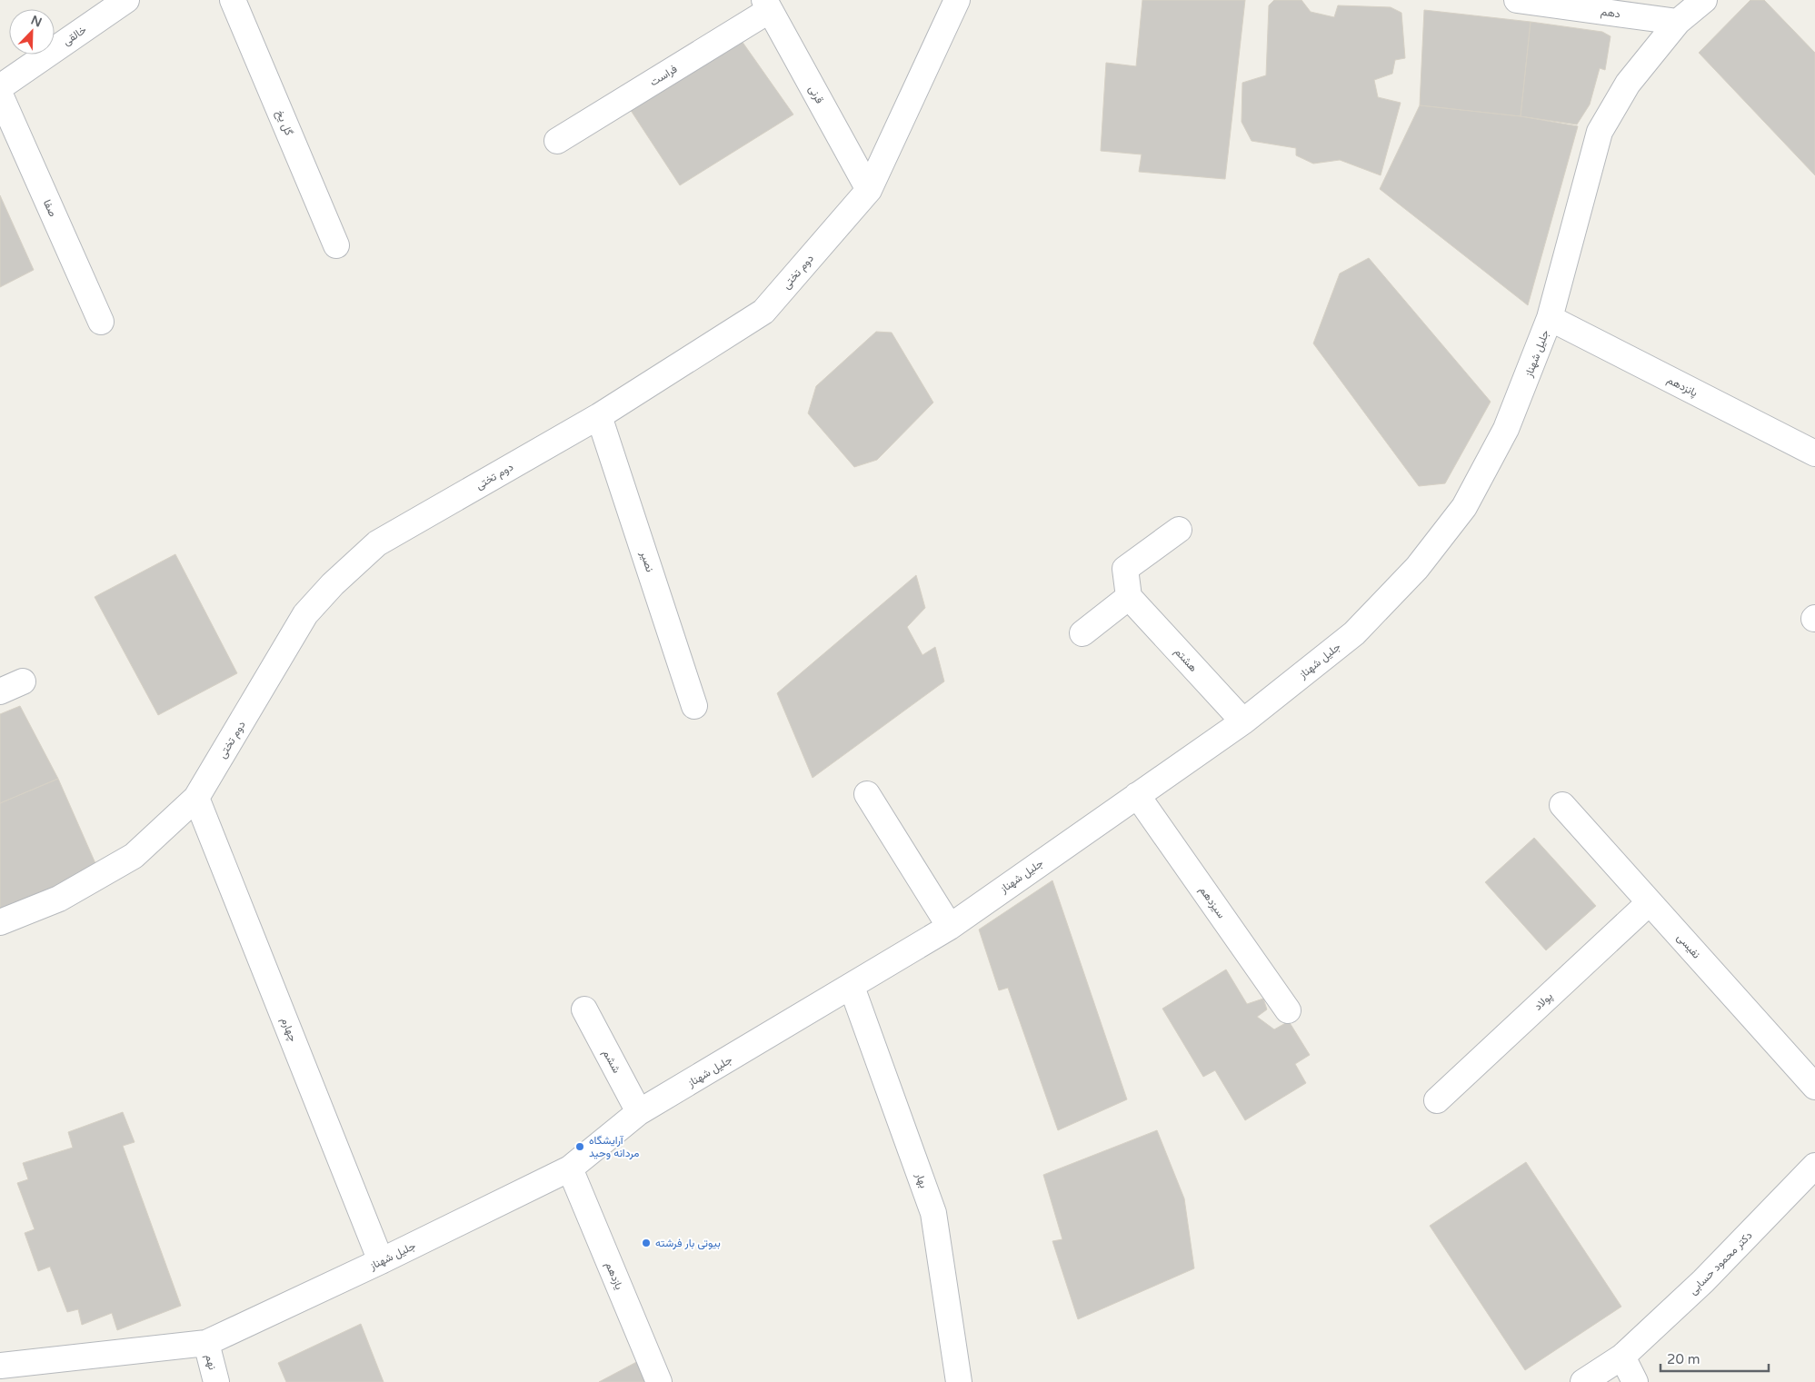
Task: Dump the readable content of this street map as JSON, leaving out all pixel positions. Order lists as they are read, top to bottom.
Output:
{
  "streets": {
    "street": [
      "دهم",
      "خالقی",
      "فراست",
      "قرنی",
      "گل یخ",
      "صفا",
      "دوم تختی",
      "جلیل شهناز",
      "پانزدهم",
      "نصیر",
      "هشتم",
      "سیزدهم",
      "نفیسی",
      "پولاد",
      "چهارم",
      "ششم",
      "بهار",
      "دکتر محمود حسابی",
      "یازدهم",
      "نهم"
    ]
  },
  "crossings": [
    ["دهم", "جلیل شهناز"],
    ["فراست", "قرنی"],
    ["قرنی", "دوم تختی"],
    ["دوم تختی", "نصیر"],
    ["دوم تختی", "چهارم"],
    ["جلیل شهناز", "پانزدهم"],
    ["جلیل شهناز", "هشتم"],
    ["جلیل شهناز", "سیزدهم"],
    ["جلیل شهناز", "چهارم"],
    ["جلیل شهناز", "ششم"],
    ["جلیل شهناز", "بهار"],
    ["جلیل شهناز", "یازدهم"],
    ["جلیل شهناز", "نهم"],
    ["نفیسی", "پولاد"]
  ],
  "places": ["آرایشگاه مردانه وحید", "بیوتی بار فرشته"],
  "scale_bar": "20 m",
  "north": "top right"
}
